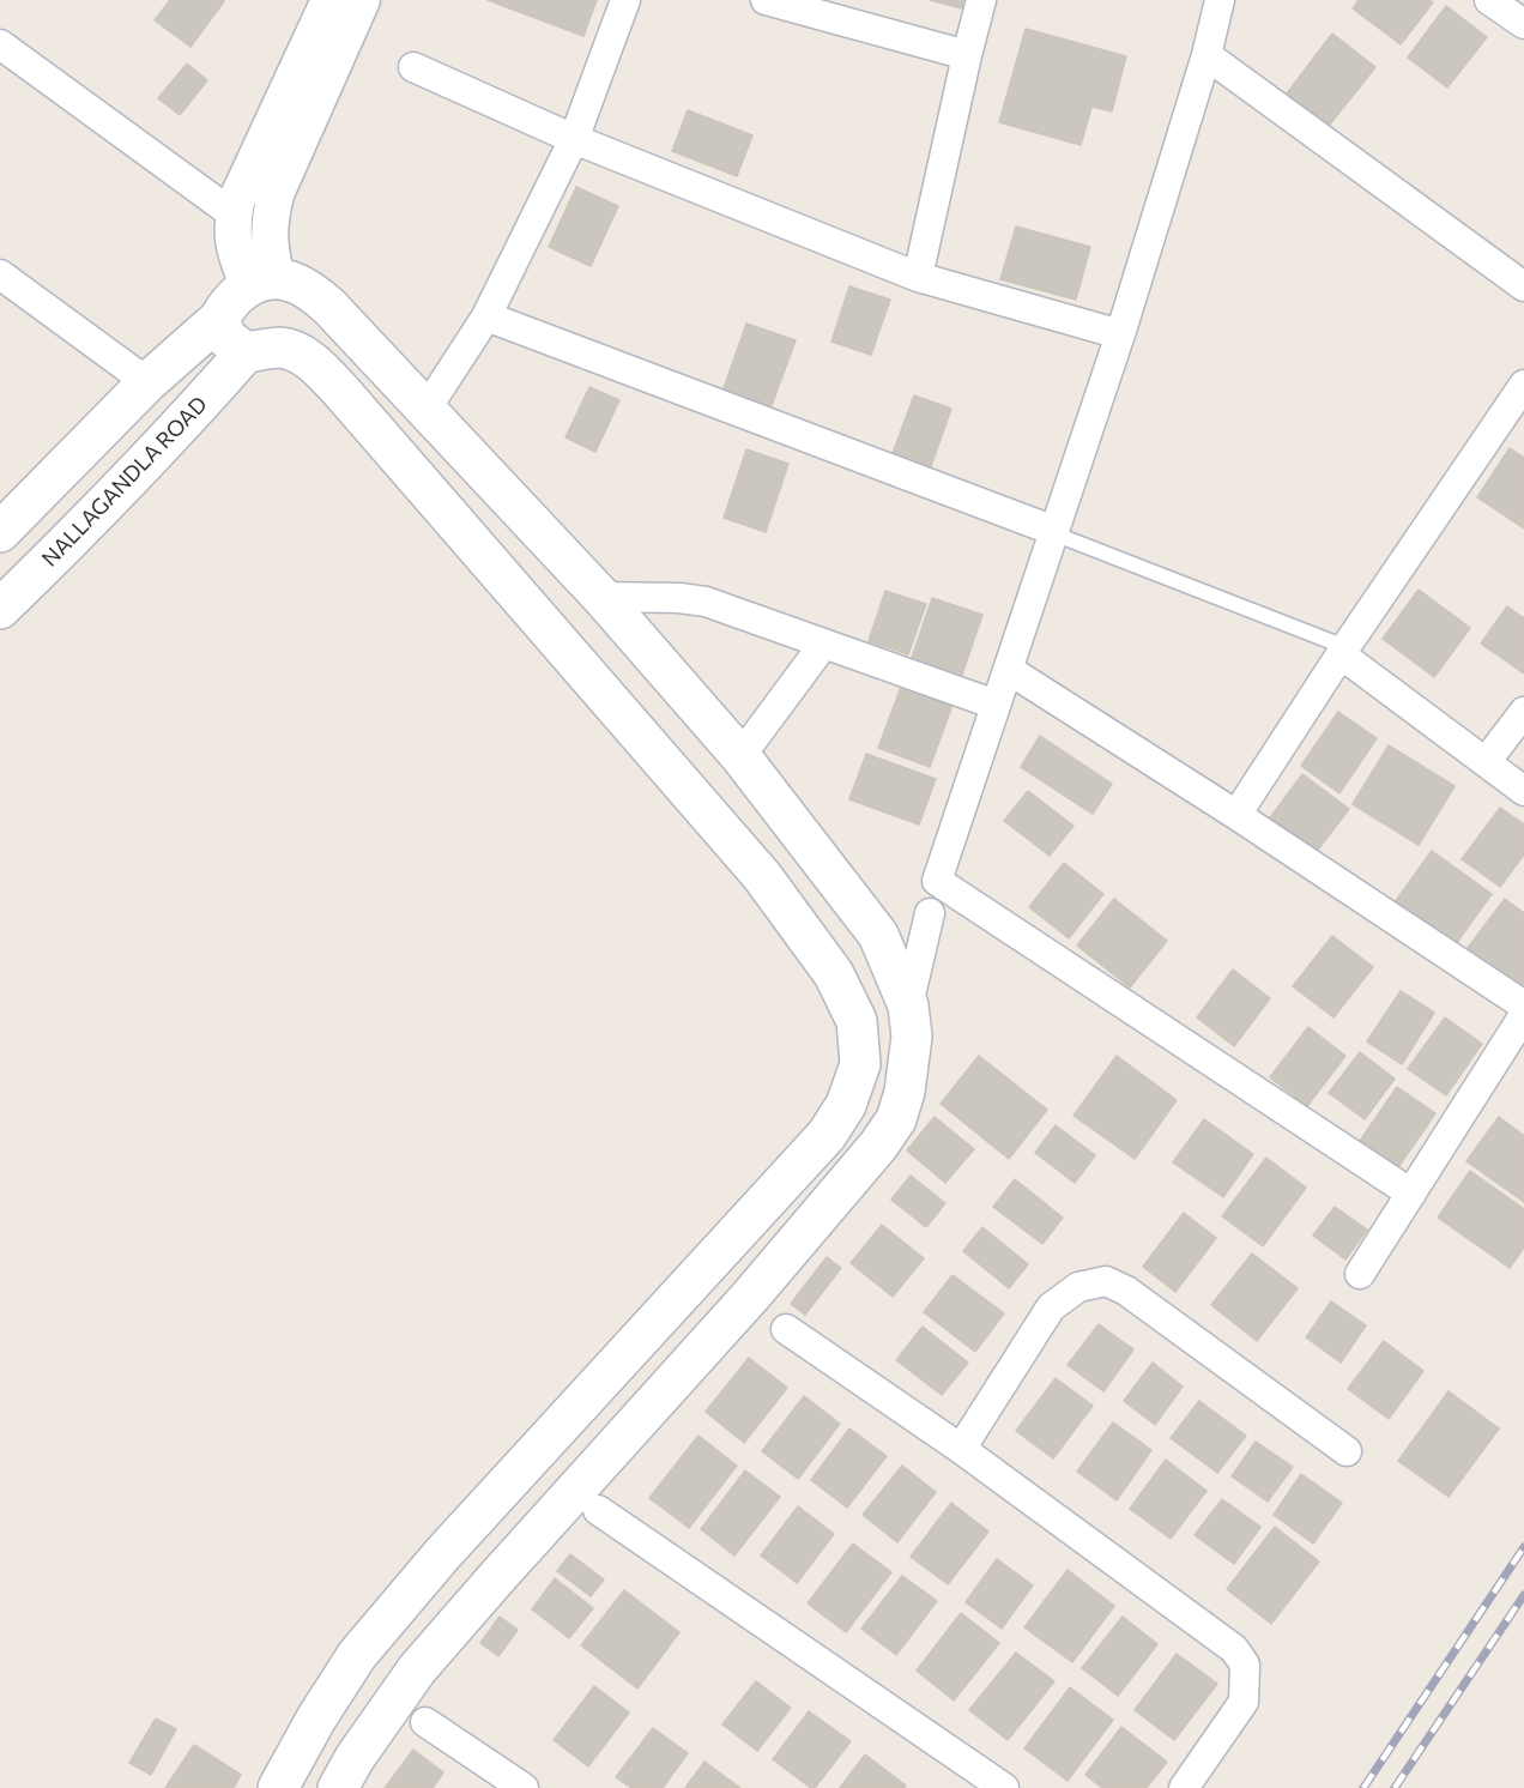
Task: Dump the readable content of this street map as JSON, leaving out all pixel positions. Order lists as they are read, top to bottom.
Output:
{
  "streets": {
    "main road": ["NALLAGANDLA ROAD"]
  }
}
